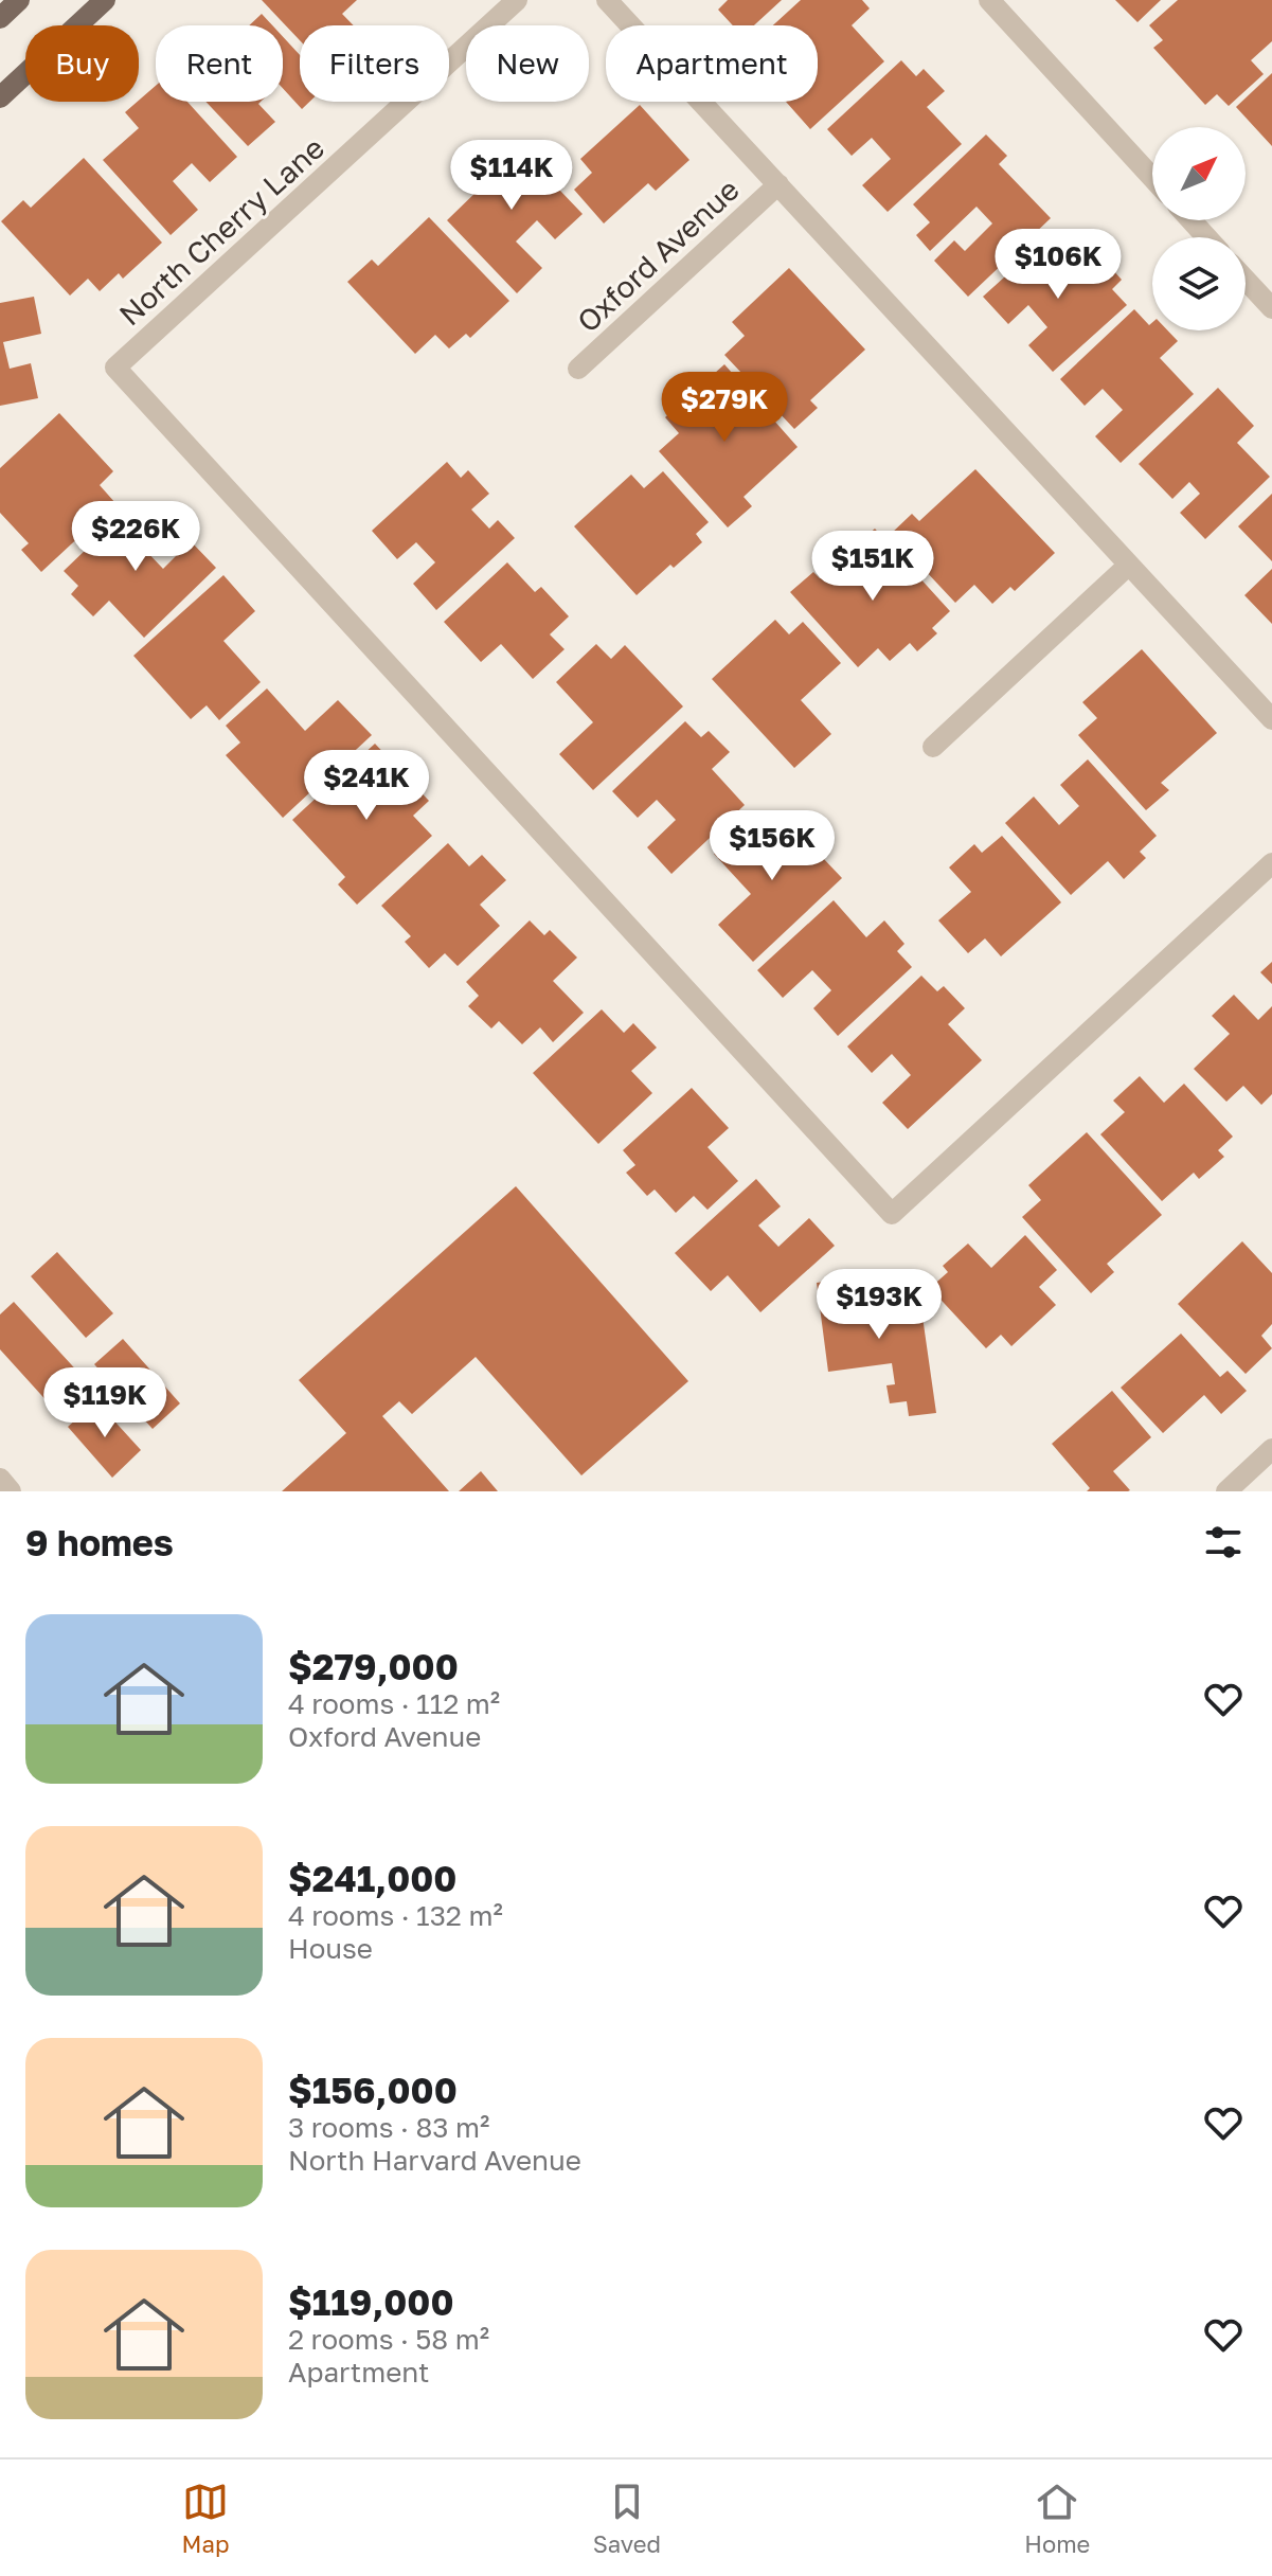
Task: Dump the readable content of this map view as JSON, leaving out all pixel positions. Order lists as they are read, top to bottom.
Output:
{
  "streets": {
    "street": ["North Cherry Lane", "Oxford Avenue"]
  },
  "north": "top right",
  "page": {
    "chip": [
      "Buy",
      "Rent",
      "Filters",
      "New",
      "Apartment"
    ],
    "price": [
      "$114K",
      "$106K",
      "$279K",
      "$226K",
      "$151K",
      "$241K",
      "$156K",
      "$193K",
      "$119K"
    ],
    "heading": "9 homes",
    "list": [
      {
        "name": "$279,000",
        "note": "4 rooms · 112 m² · Oxford Avenue"
      },
      {
        "name": "$241,000",
        "note": "4 rooms · 132 m² · House"
      },
      {
        "name": "$156,000",
        "note": "3 rooms · 83 m² · North Harvard Avenue"
      },
      {
        "name": "$119,000",
        "note": "2 rooms · 58 m² · Apartment"
      }
    ],
    "tabs": ["Map", "Saved", "Home"]
  }
}
